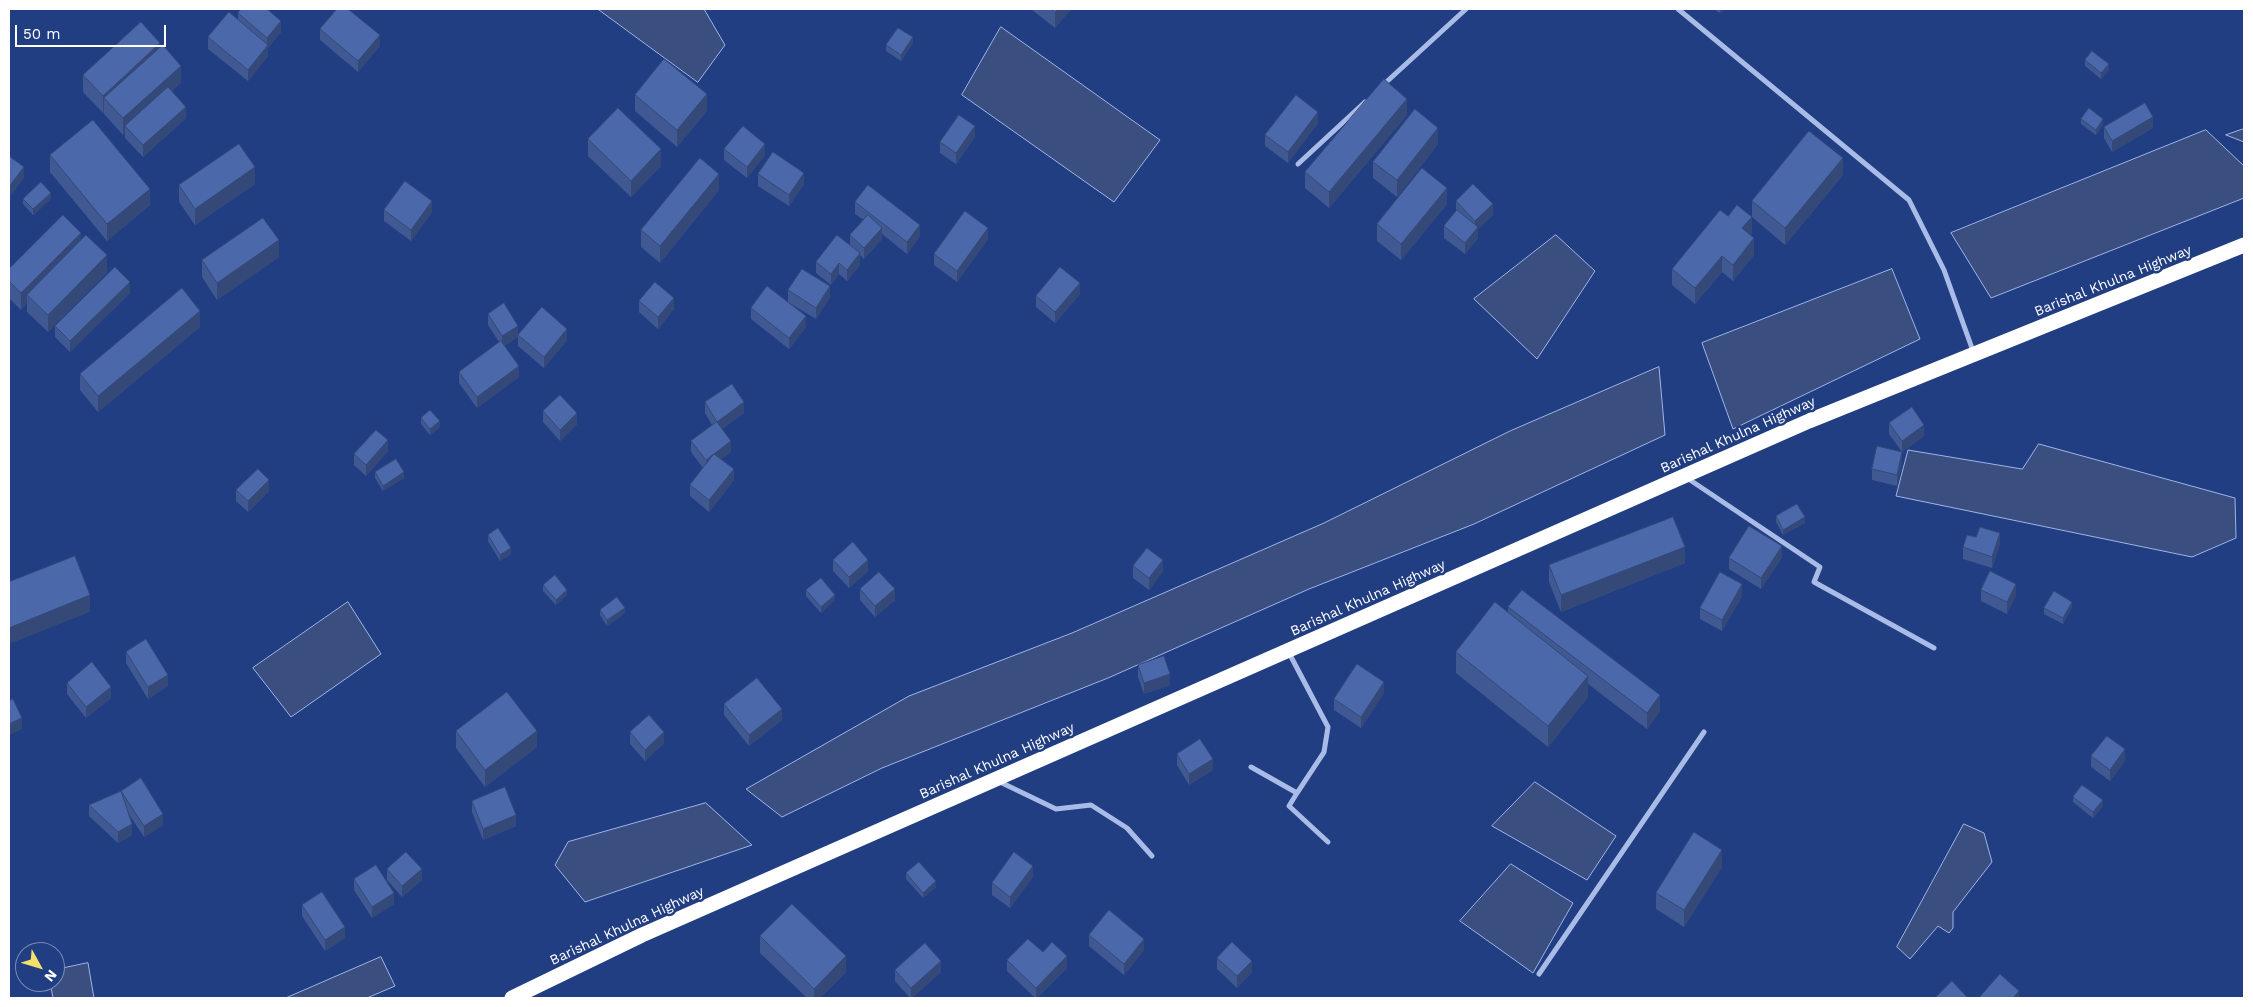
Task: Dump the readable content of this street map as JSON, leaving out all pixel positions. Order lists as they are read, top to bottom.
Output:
{
  "streets": {
    "highway": ["Barishal Khulna Highway"]
  },
  "scale_bar": "50 m",
  "north": "bottom right"
}
